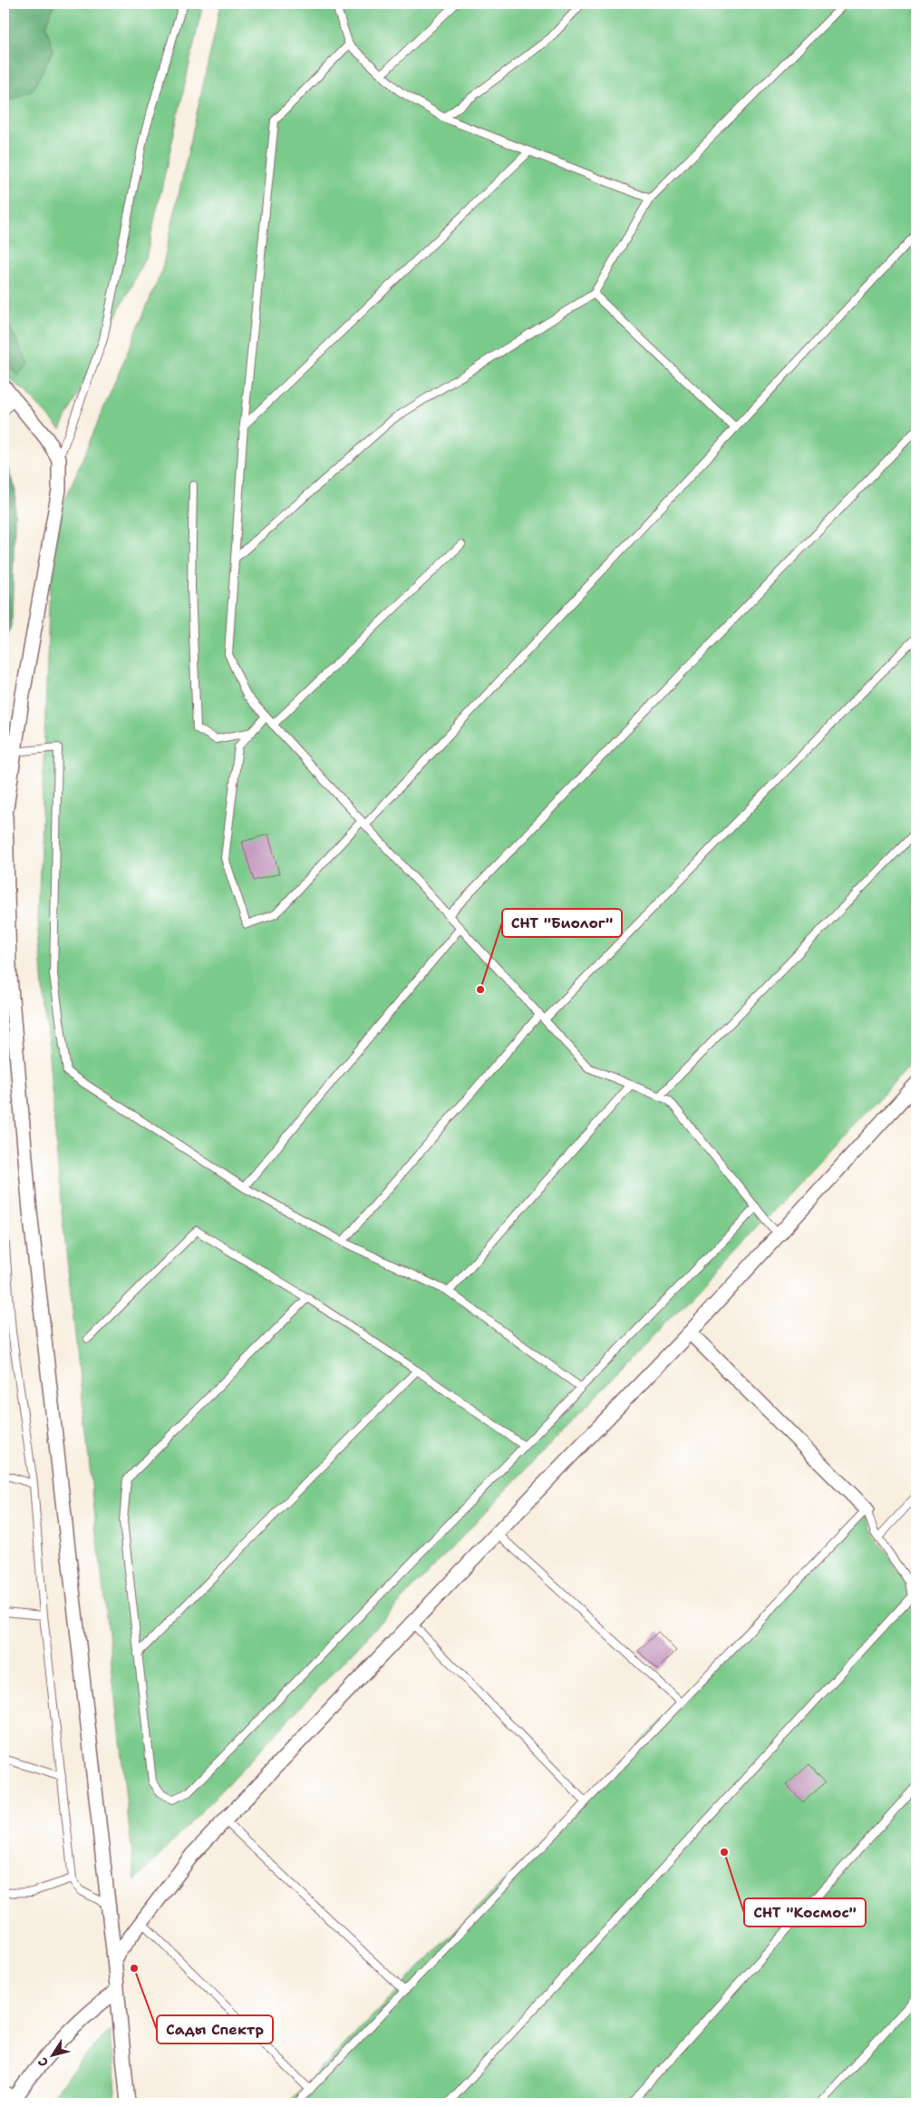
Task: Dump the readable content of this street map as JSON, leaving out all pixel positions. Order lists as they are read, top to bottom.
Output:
{
  "places": ["СНТ \"Биолог\"", "СНТ \"Космос\"", "Сады Спектр"],
  "north": "bottom left"
}
